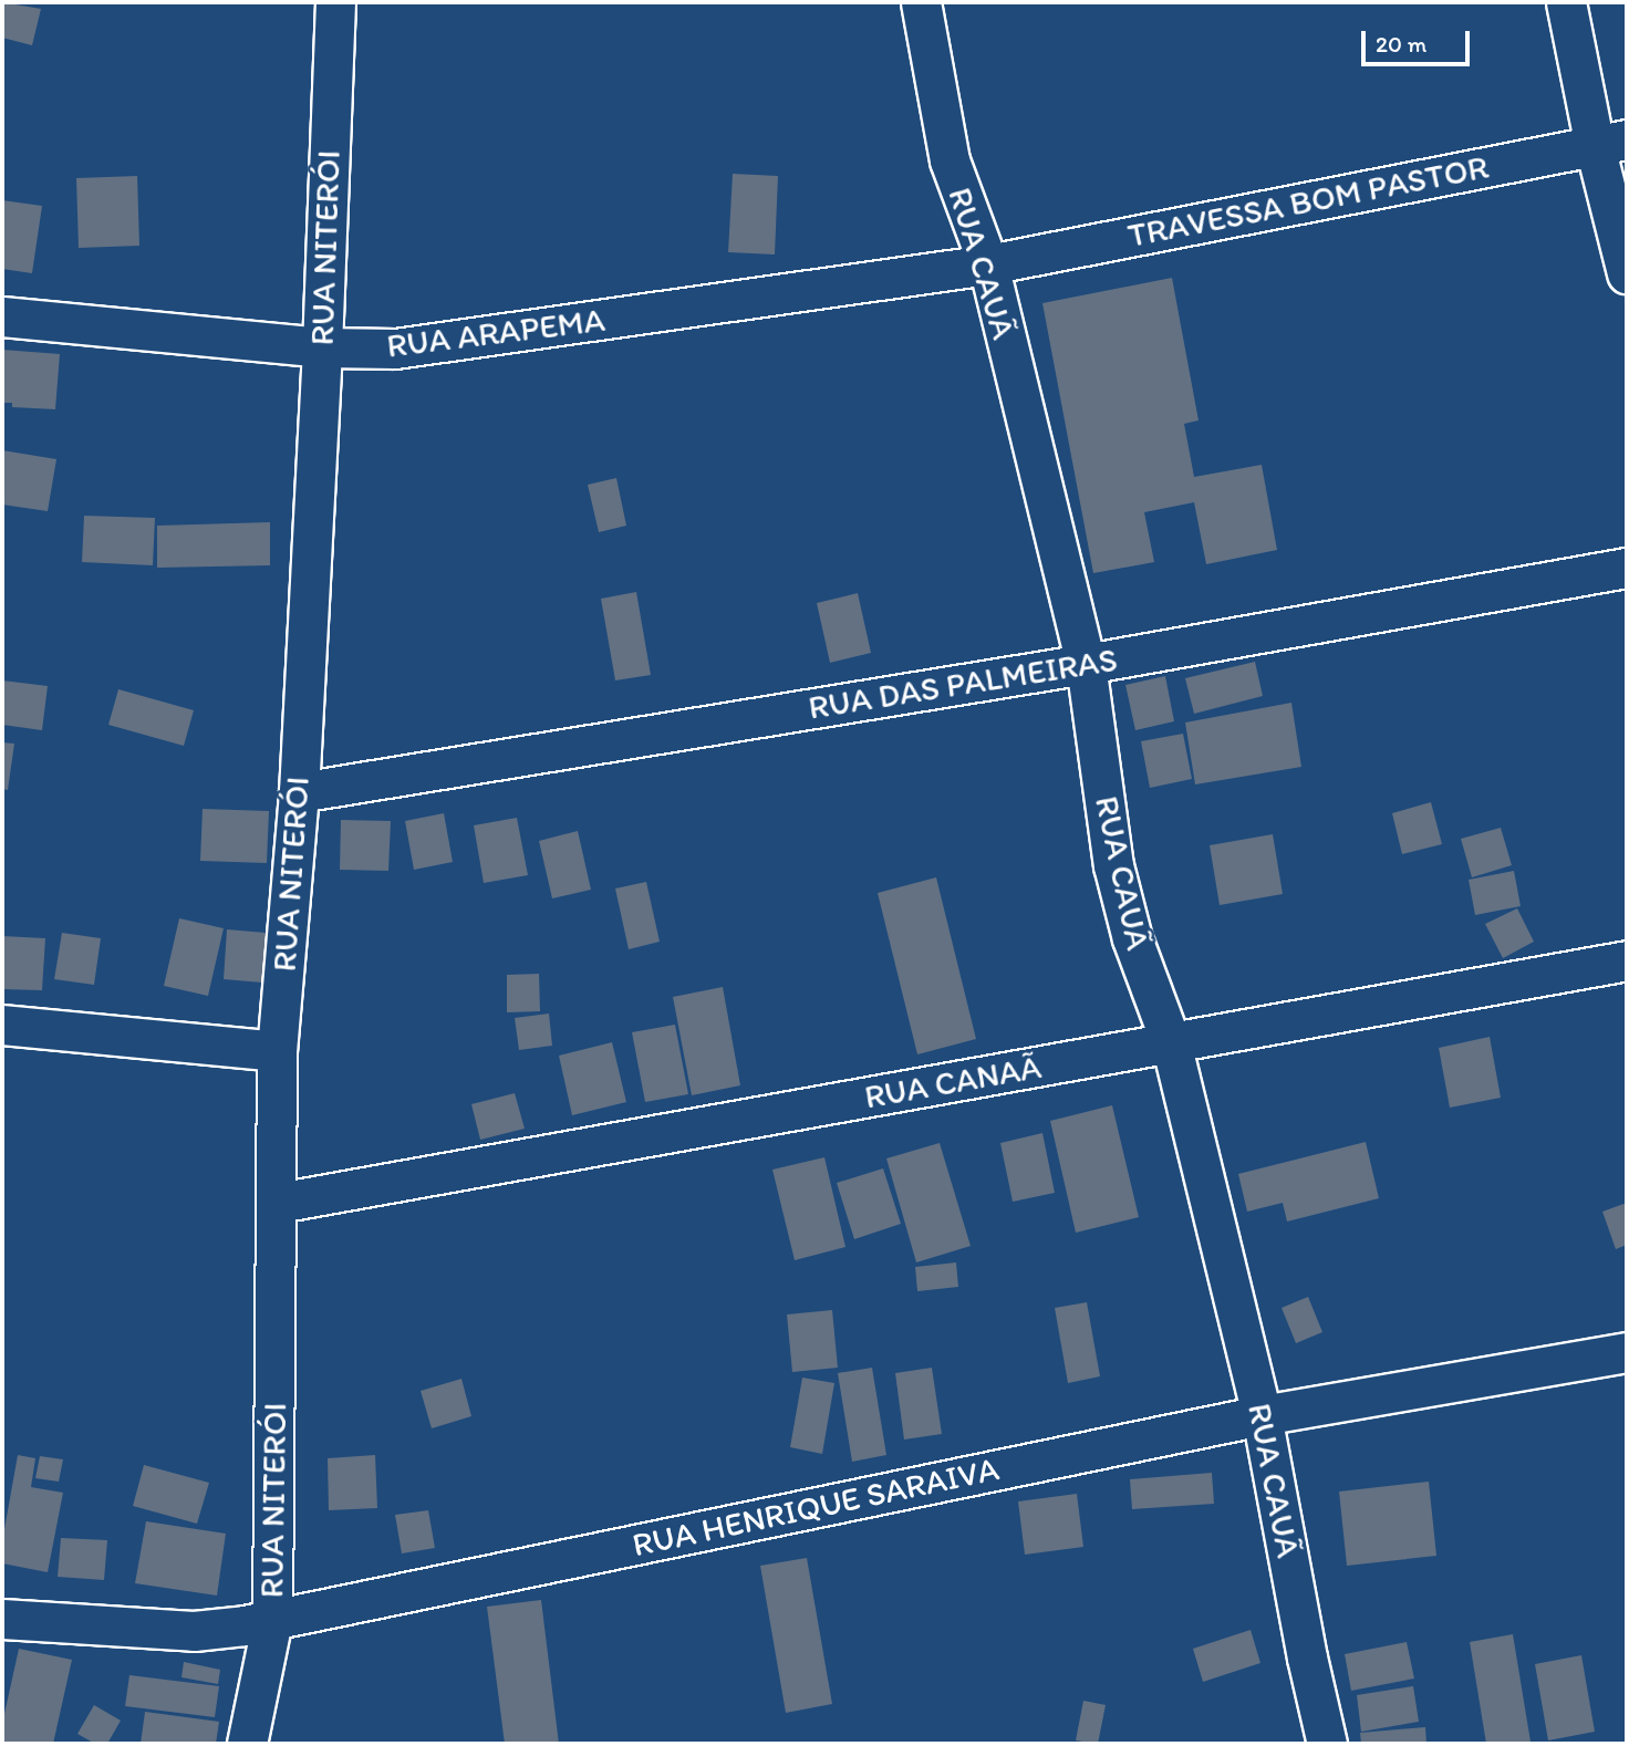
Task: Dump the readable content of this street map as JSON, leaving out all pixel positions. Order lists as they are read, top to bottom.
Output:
{
  "streets": {
    "street": [
      "TRAVESSA BOM PASTOR",
      "RUA NITERÓI",
      "RUA CAUÃ",
      "RUA ARAPEMA",
      "RUA DAS PALMEIRAS",
      "RUA CANAÃ",
      "RUA HENRIQUE SARAIVA"
    ]
  },
  "crossings": [
    ["TRAVESSA BOM PASTOR", "RUA CAUÃ"],
    ["TRAVESSA BOM PASTOR", "RUA ARAPEMA"],
    ["RUA NITERÓI", "RUA ARAPEMA"],
    ["RUA NITERÓI", "RUA DAS PALMEIRAS"],
    ["RUA NITERÓI", "RUA CANAÃ"],
    ["RUA NITERÓI", "RUA HENRIQUE SARAIVA"],
    ["RUA CAUÃ", "RUA ARAPEMA"],
    ["RUA CAUÃ", "RUA DAS PALMEIRAS"],
    ["RUA CAUÃ", "RUA CANAÃ"],
    ["RUA CAUÃ", "RUA HENRIQUE SARAIVA"]
  ],
  "scale_bar": "20 m"
}
